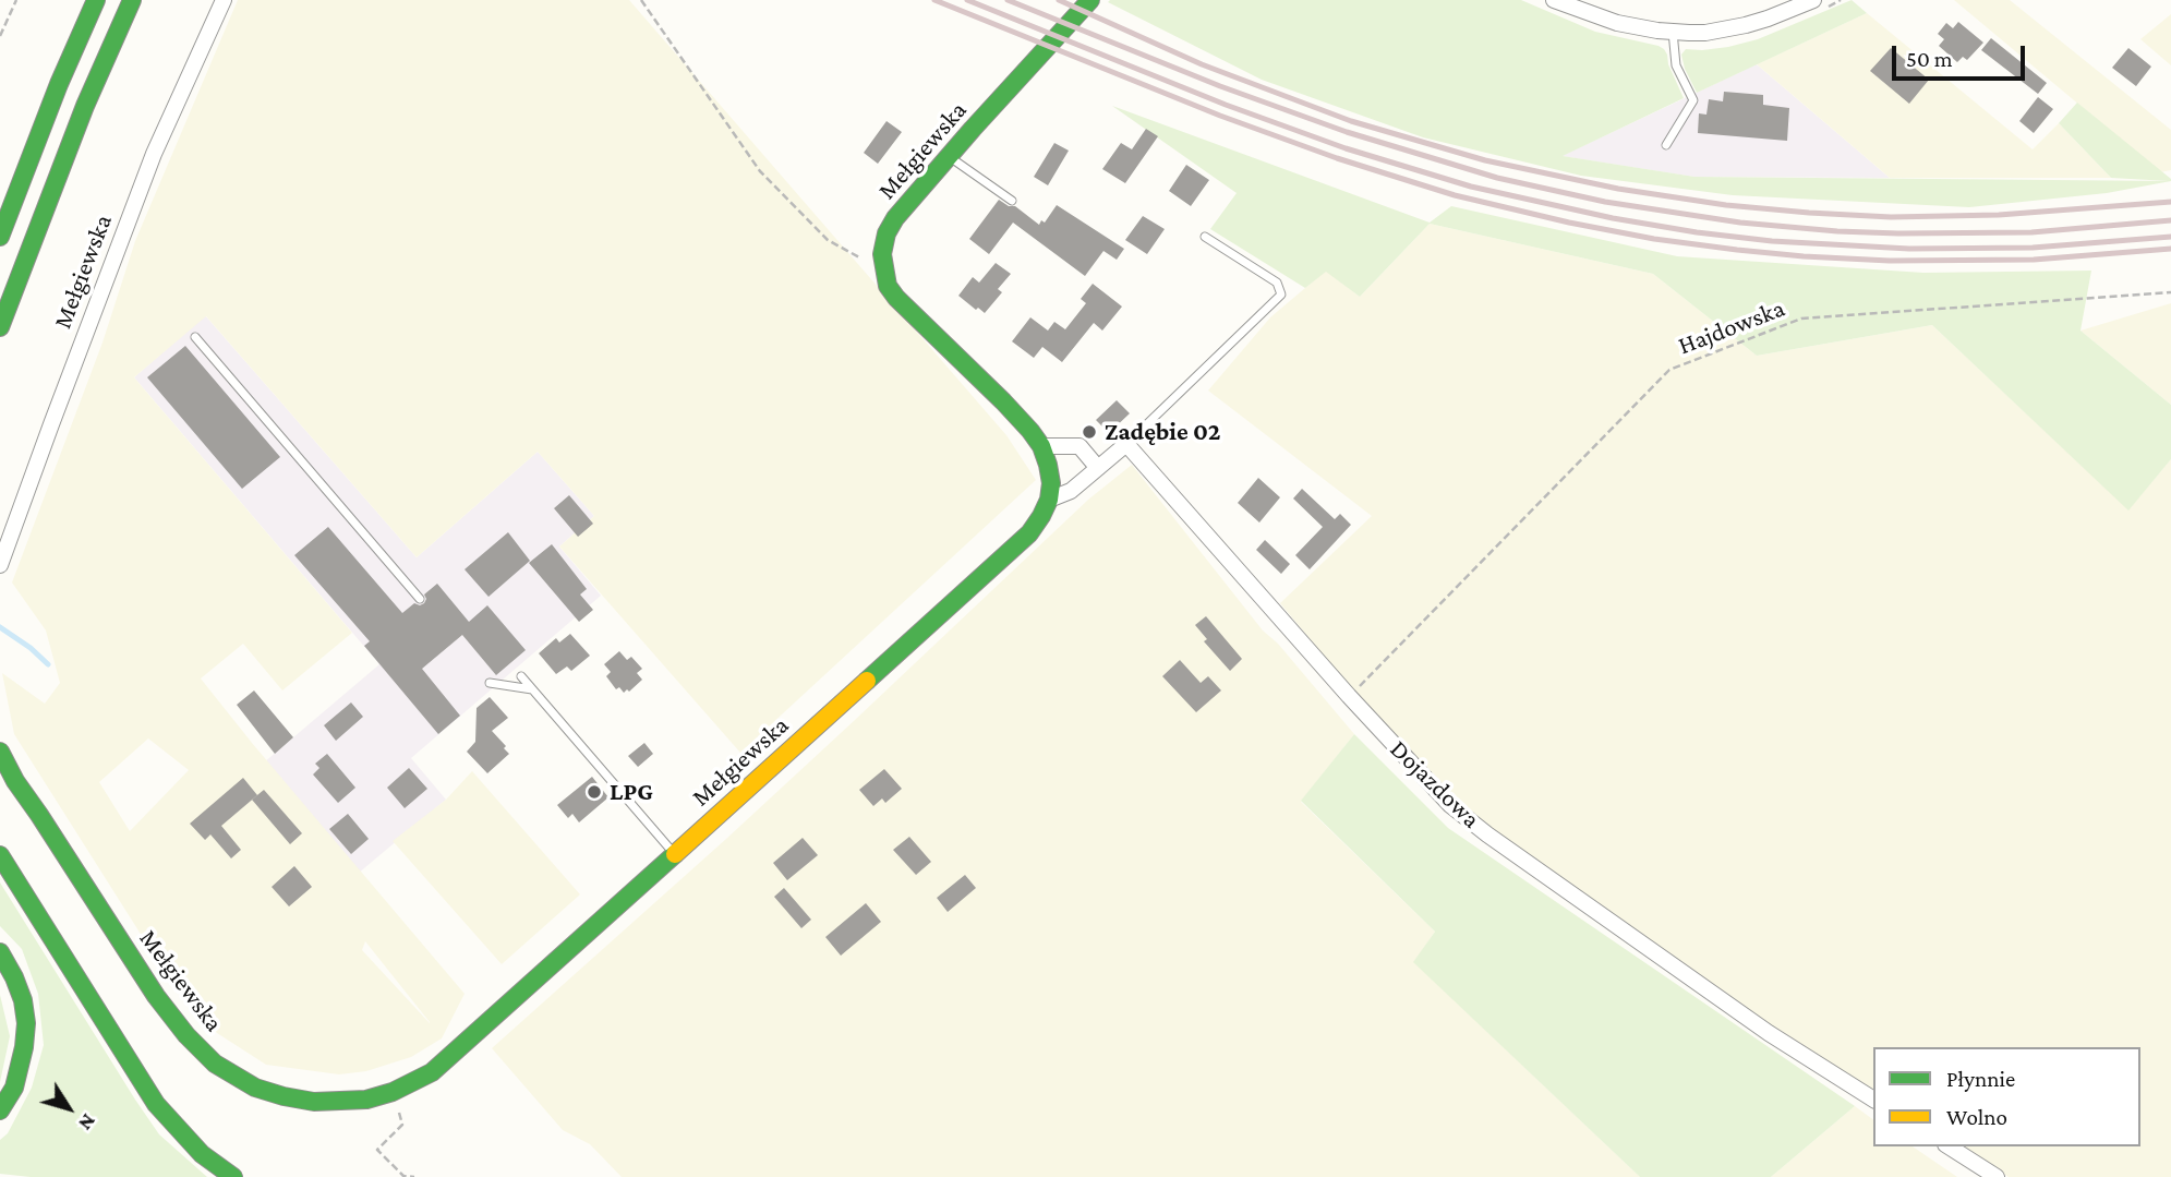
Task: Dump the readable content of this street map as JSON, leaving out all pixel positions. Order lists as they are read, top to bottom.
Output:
{
  "streets": {
    "main road": ["Mełgiewska"],
    "street": ["Dojazdowa"],
    "path": ["Hajdowska"]
  },
  "crossings": [
    ["Hajdowska", "Dojazdowa"]
  ],
  "places": ["Zadębie 02", "LPG"],
  "legend": ["Płynnie", "Wolno"],
  "scale_bar": "50 m",
  "north": "bottom right"
}
